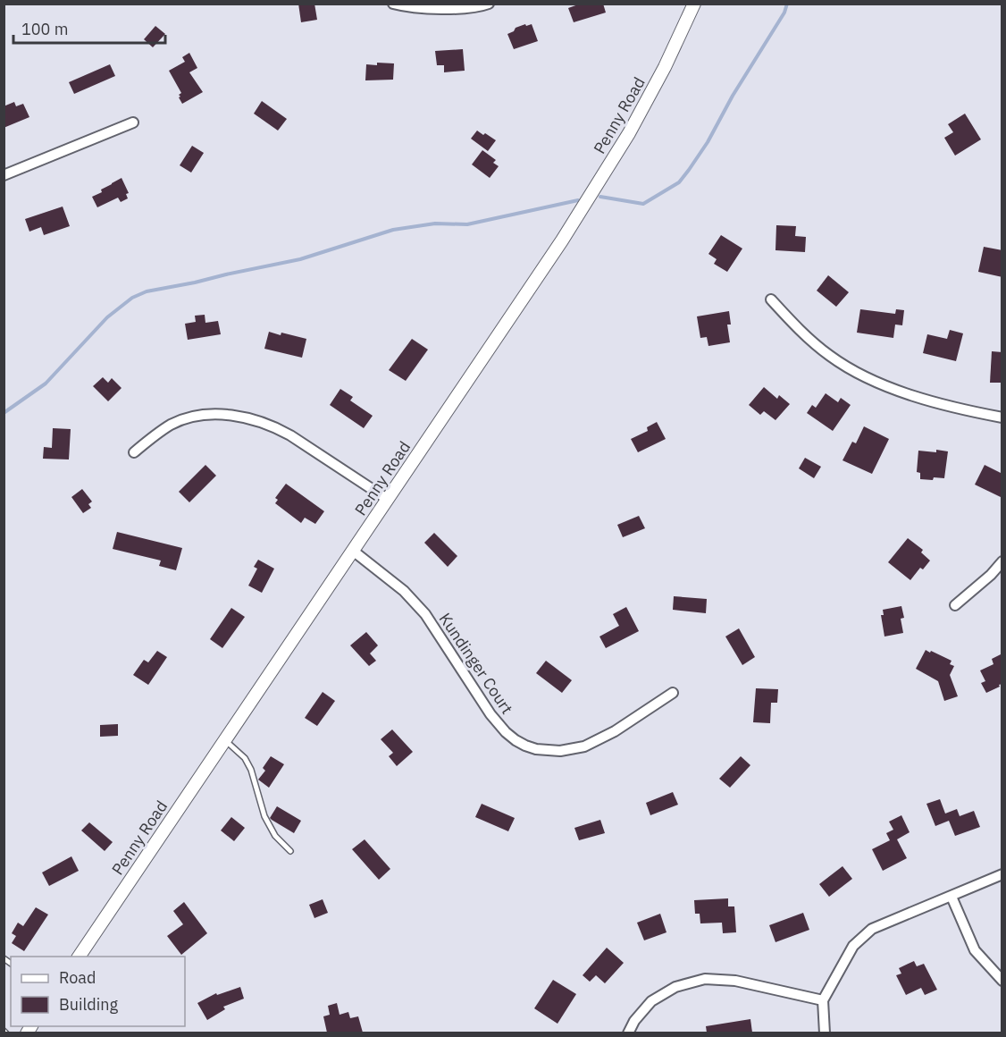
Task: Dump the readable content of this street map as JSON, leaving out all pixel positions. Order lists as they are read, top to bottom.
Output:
{
  "streets": {
    "street": ["Penny Road", "Kundinger Court"]
  },
  "crossings": [
    ["Penny Road", "Kundinger Court"]
  ],
  "legend": ["Road", "Building"],
  "scale_bar": "100 m"
}
